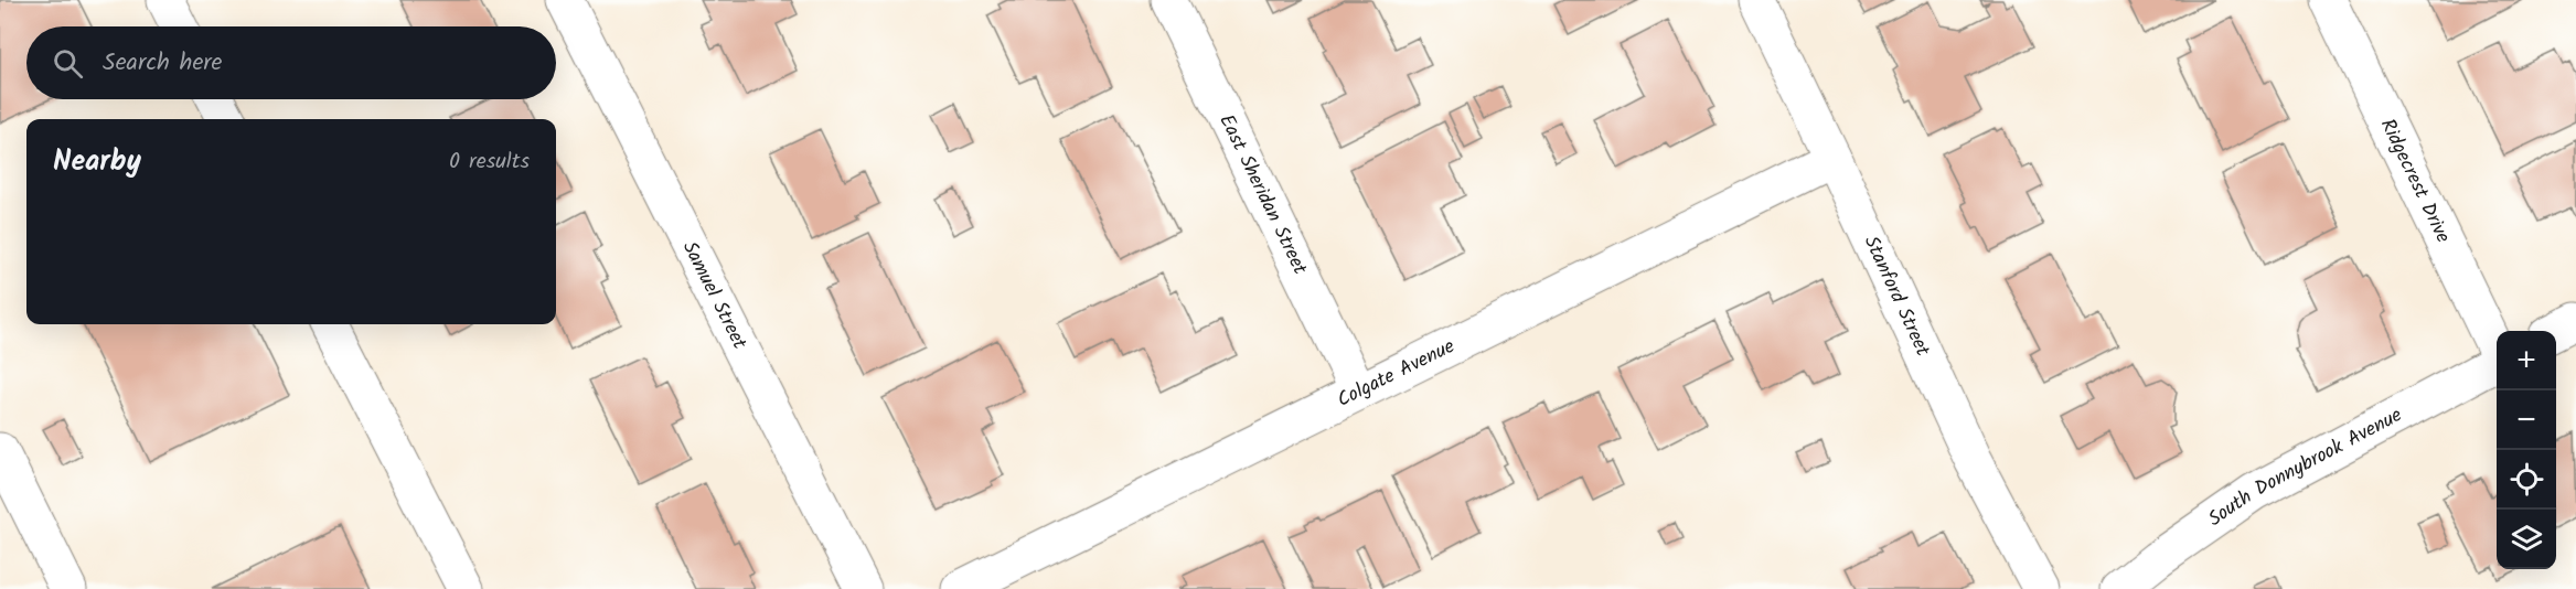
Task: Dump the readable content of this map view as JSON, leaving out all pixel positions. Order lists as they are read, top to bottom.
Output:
{
  "streets": {
    "street": [
      "Ridgecrest Drive",
      "East Sheridan Street",
      "Samuel Street",
      "Stanford Street",
      "Colgate Avenue",
      "South Donnybrook Avenue"
    ]
  },
  "crossings": [
    ["East Sheridan Street", "Colgate Avenue"],
    ["Stanford Street", "Colgate Avenue"]
  ],
  "page": {
    "search": "Search here",
    "heading": ["Nearby", "0 results"],
    "map_buttons": ["+", "−"]
  }
}
